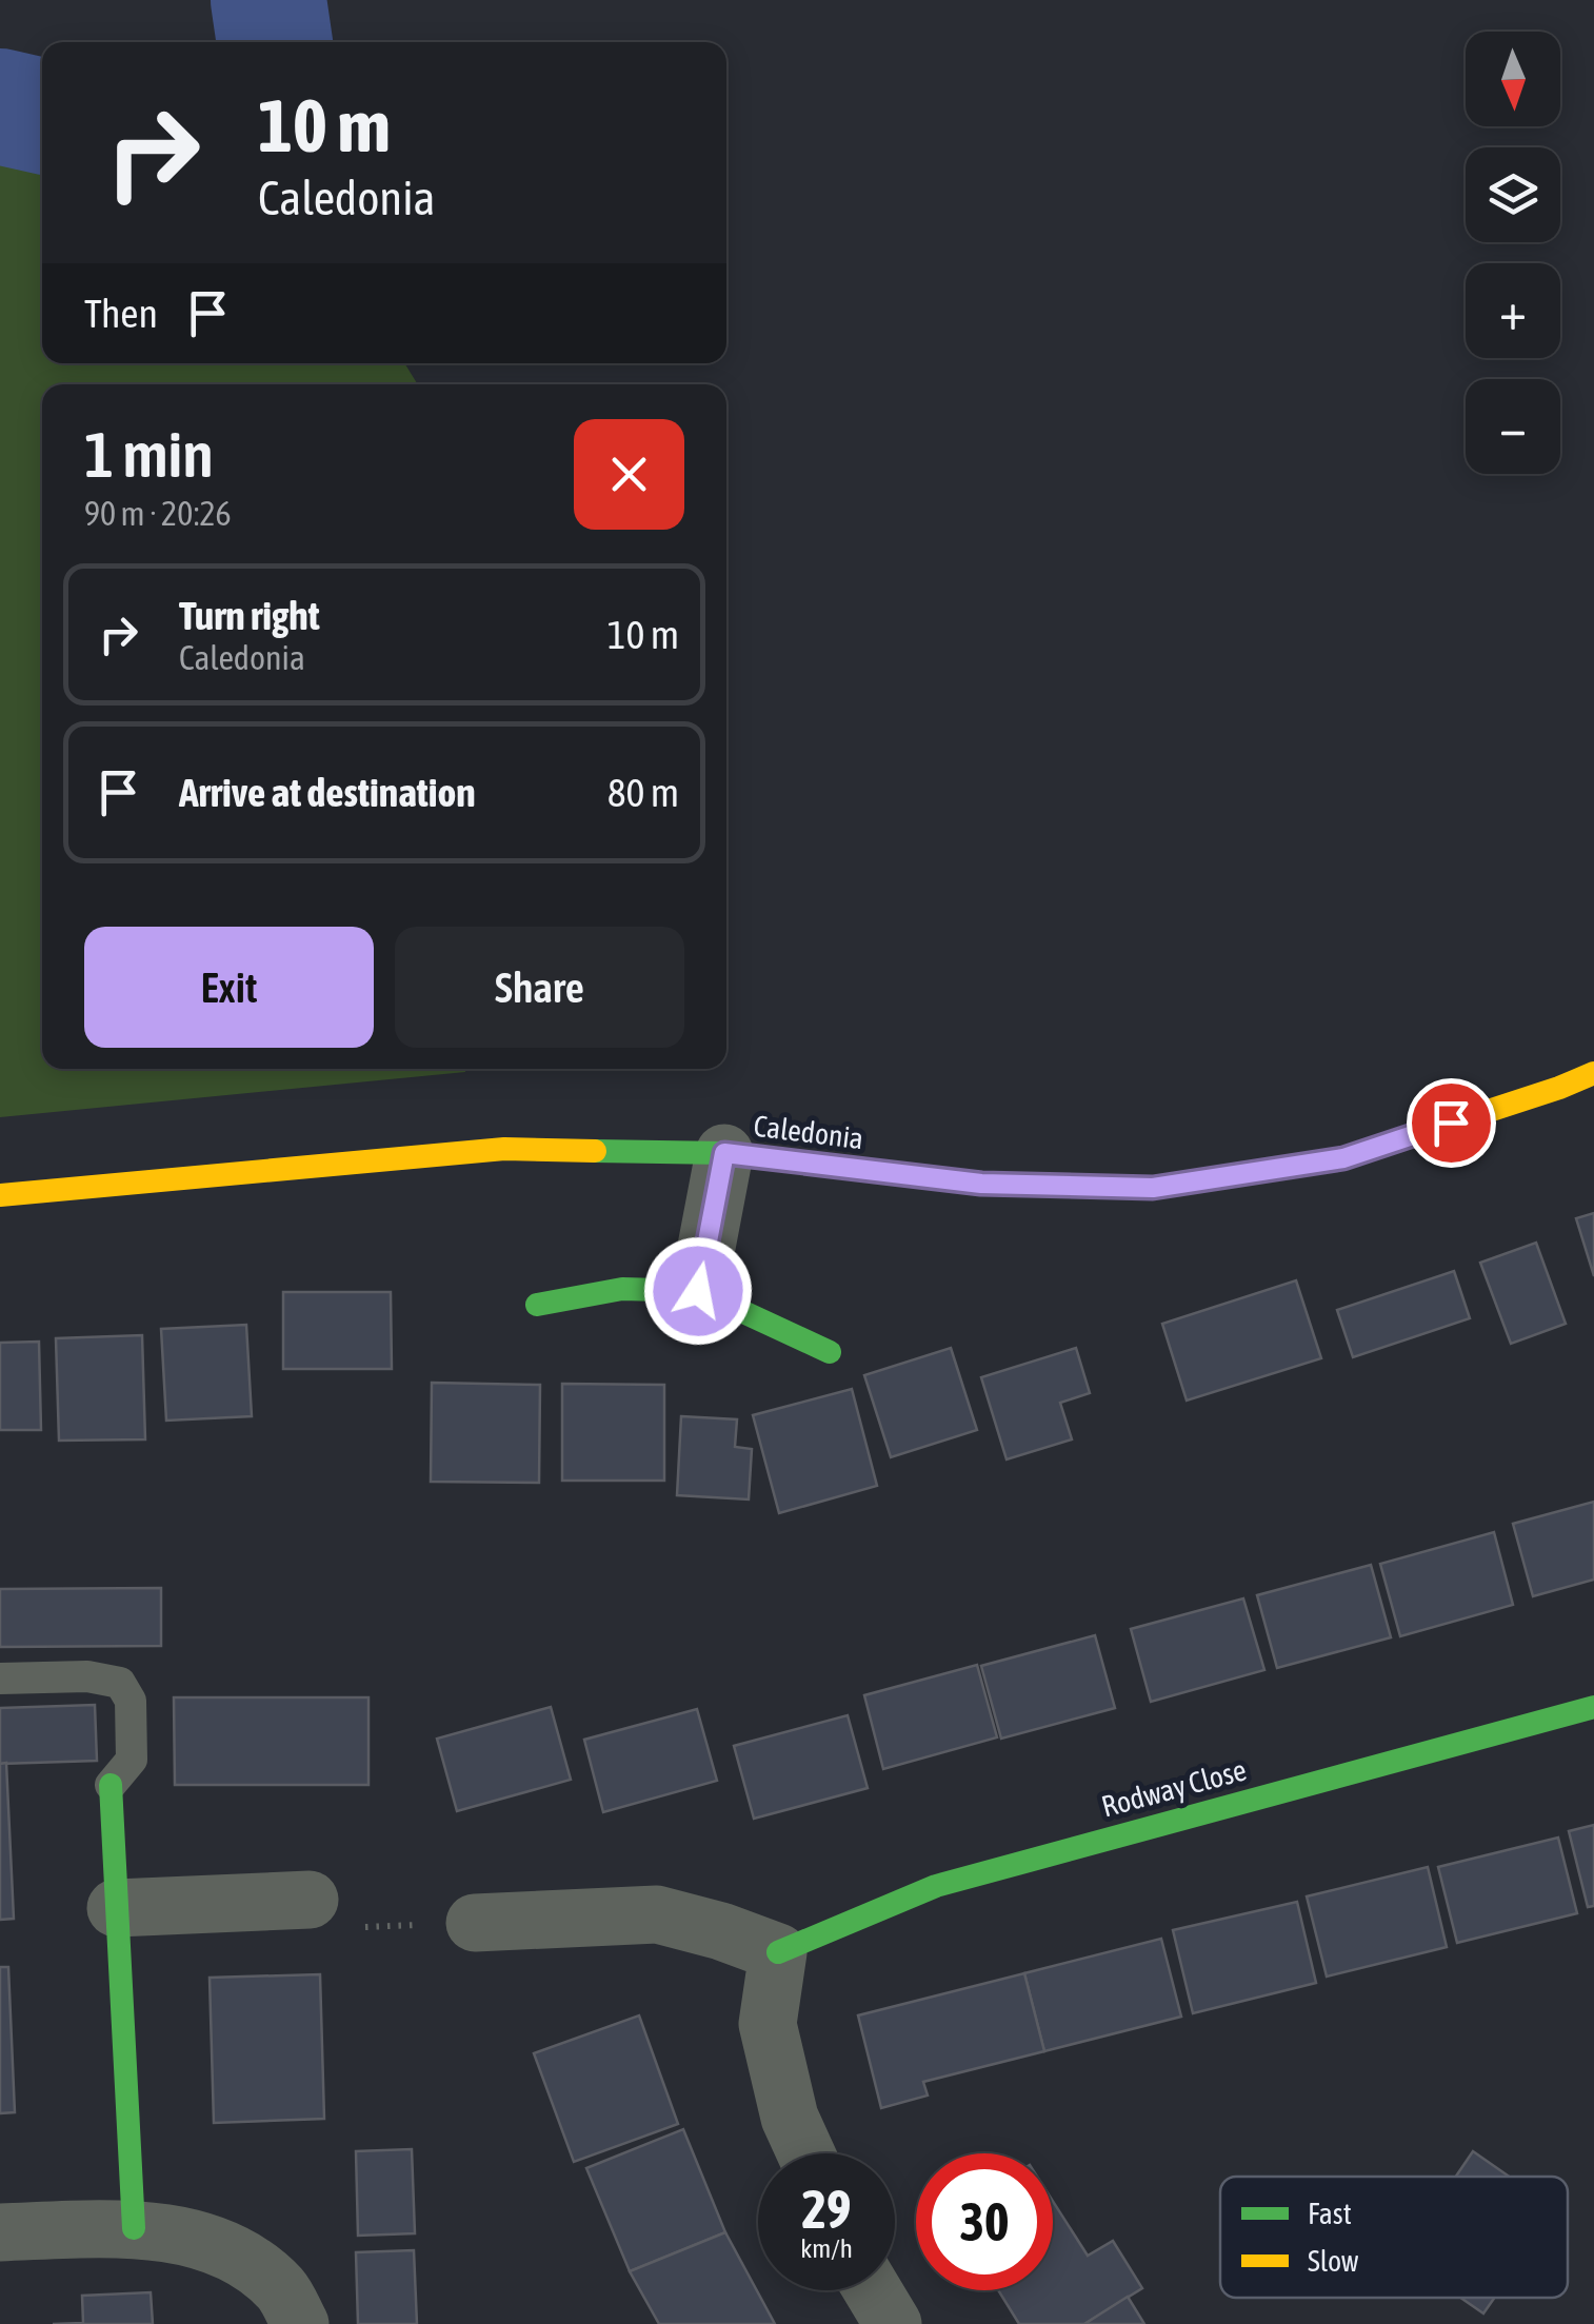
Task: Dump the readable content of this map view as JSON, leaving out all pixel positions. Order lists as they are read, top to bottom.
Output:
{
  "streets": {
    "street": ["Caledonia", "Rodway Close"]
  },
  "legend": ["Fast", "Slow"],
  "north": "bottom",
  "page": {
    "map_buttons": ["+", "−"],
    "turn": ["10 m", "Caledonia"],
    "then": "Then",
    "heading": ["1 min", "90 m · 20:26"],
    "list": [
      {
        "name": "Turn right",
        "note": "Caledonia",
        "value": "10 m"
      },
      {
        "name": "Arrive at destination",
        "value": "80 m"
      }
    ],
    "buttons": ["Exit", "Share"],
    "speed": "29 km/h",
    "limit": "30"
  }
}
